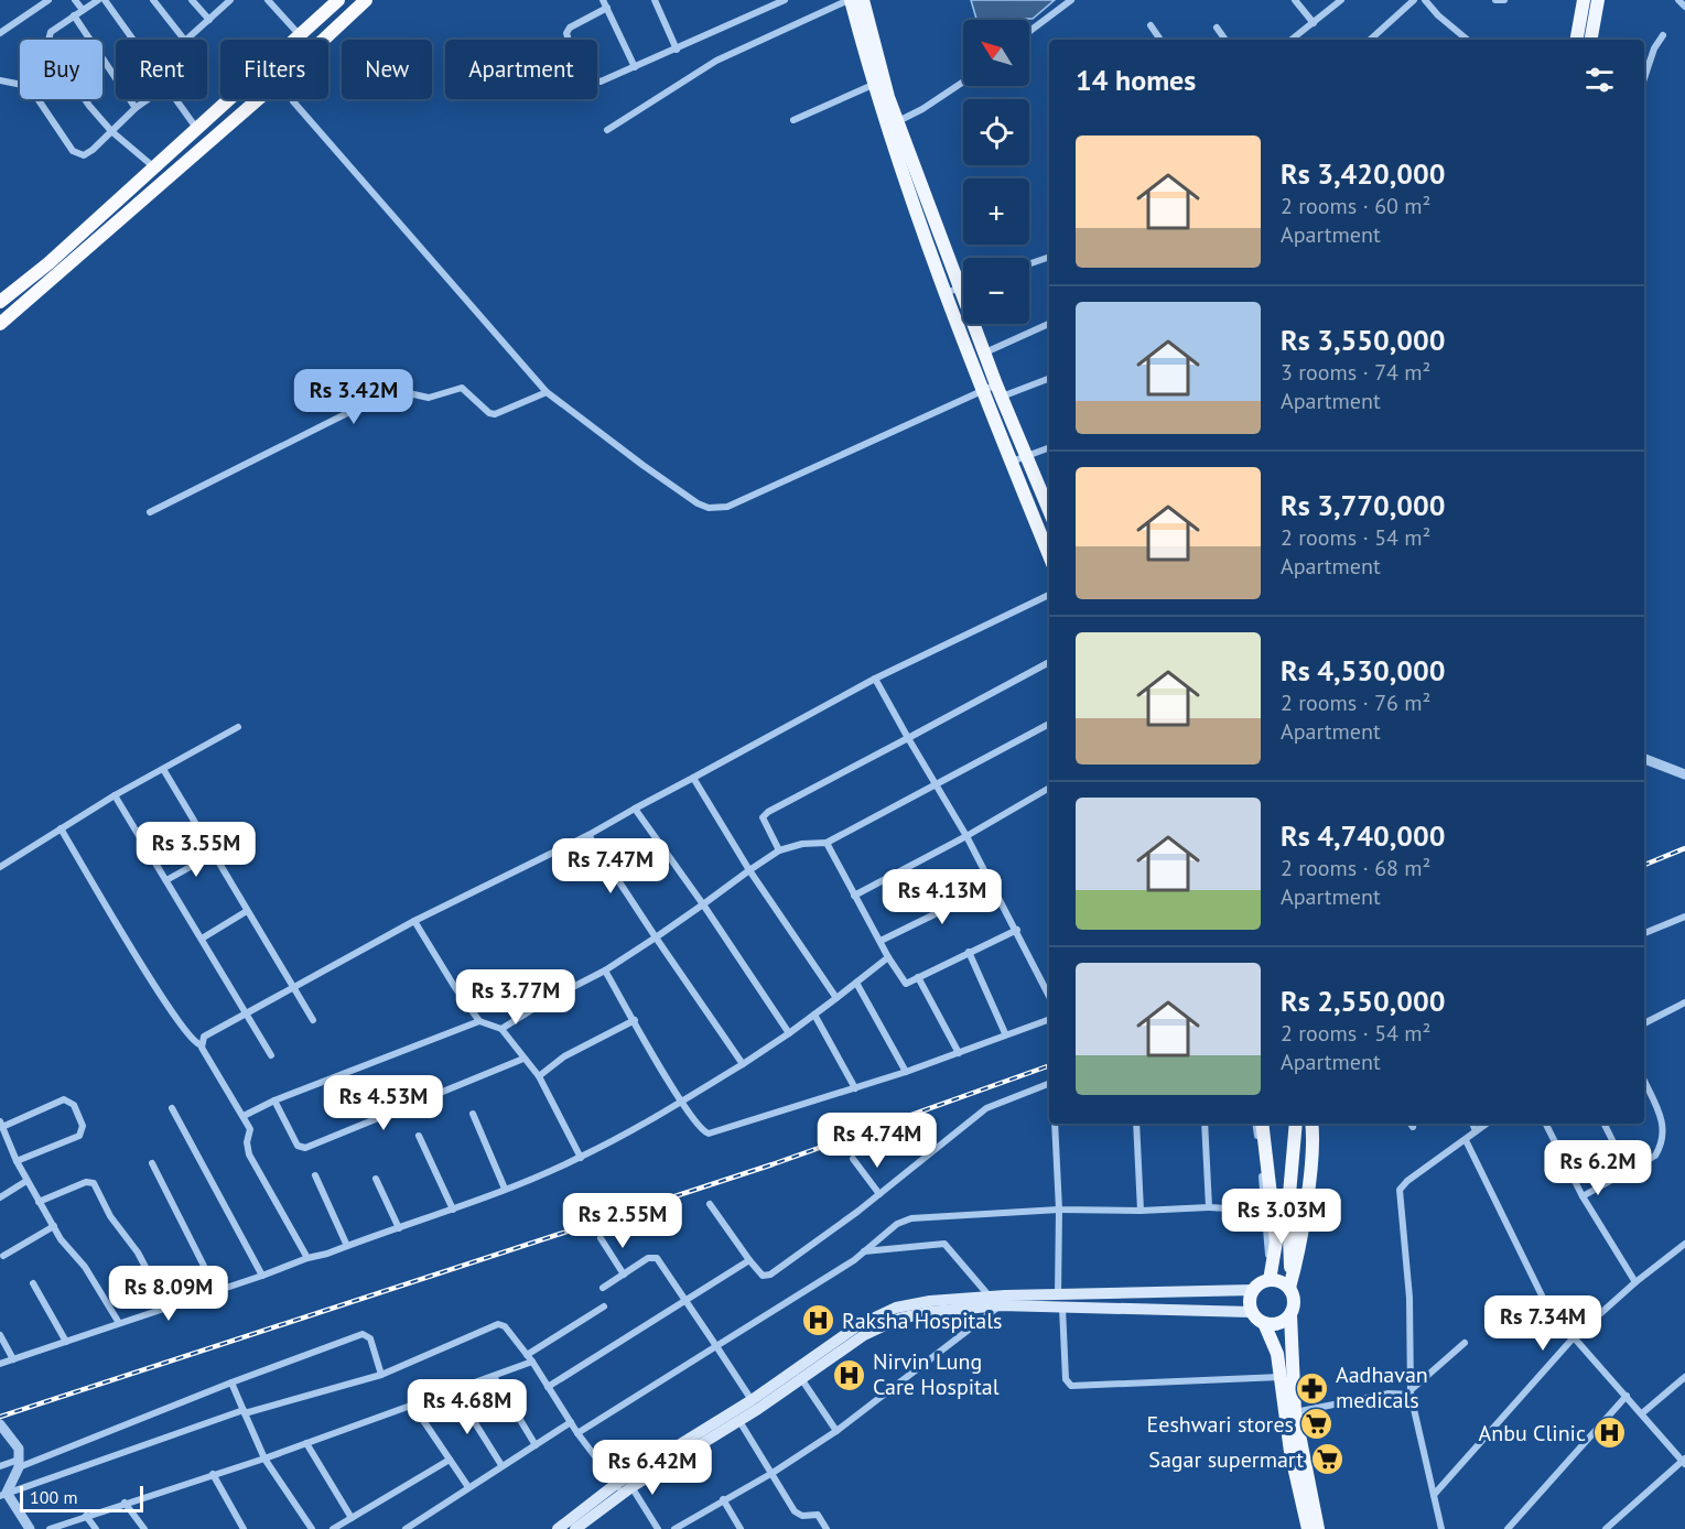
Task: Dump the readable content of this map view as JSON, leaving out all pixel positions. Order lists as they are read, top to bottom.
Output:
{
  "places": {
    "hospital": ["Raksha Hospitals", "Nirvin Lung Care Hospital", "Anbu Clinic"],
    "pharmacy": ["Aadhavan medicals"],
    "supermarket": ["Eeshwari stores", "Sagar supermart"]
  },
  "scale_bar": "100 m",
  "north": "top left",
  "page": {
    "map_buttons": ["+", "−"],
    "chip": [
      "Buy",
      "Rent",
      "Filters",
      "New",
      "Apartment"
    ],
    "heading": "14 homes",
    "list": [
      {
        "name": "Rs 3,420,000",
        "note": "2 rooms · 60 m² · Apartment"
      },
      {
        "name": "Rs 3,550,000",
        "note": "3 rooms · 74 m² · Apartment"
      },
      {
        "name": "Rs 3,770,000",
        "note": "2 rooms · 54 m² · Apartment"
      },
      {
        "name": "Rs 4,530,000",
        "note": "2 rooms · 76 m² · Apartment"
      },
      {
        "name": "Rs 4,740,000",
        "note": "2 rooms · 68 m² · Apartment"
      },
      {
        "name": "Rs 2,550,000",
        "note": "2 rooms · 54 m² · Apartment"
      }
    ],
    "price": [
      "Rs 3.42M",
      "Rs 3.55M",
      "Rs 7.47M",
      "Rs 4.13M",
      "Rs 3.77M",
      "Rs 4.53M",
      "Rs 4.74M",
      "Rs 6.2M",
      "Rs 3.03M",
      "Rs 2.55M",
      "Rs 8.09M",
      "Rs 7.34M",
      "Rs 4.68M",
      "Rs 6.42M"
    ],
    "scale": "100 m"
  }
}
